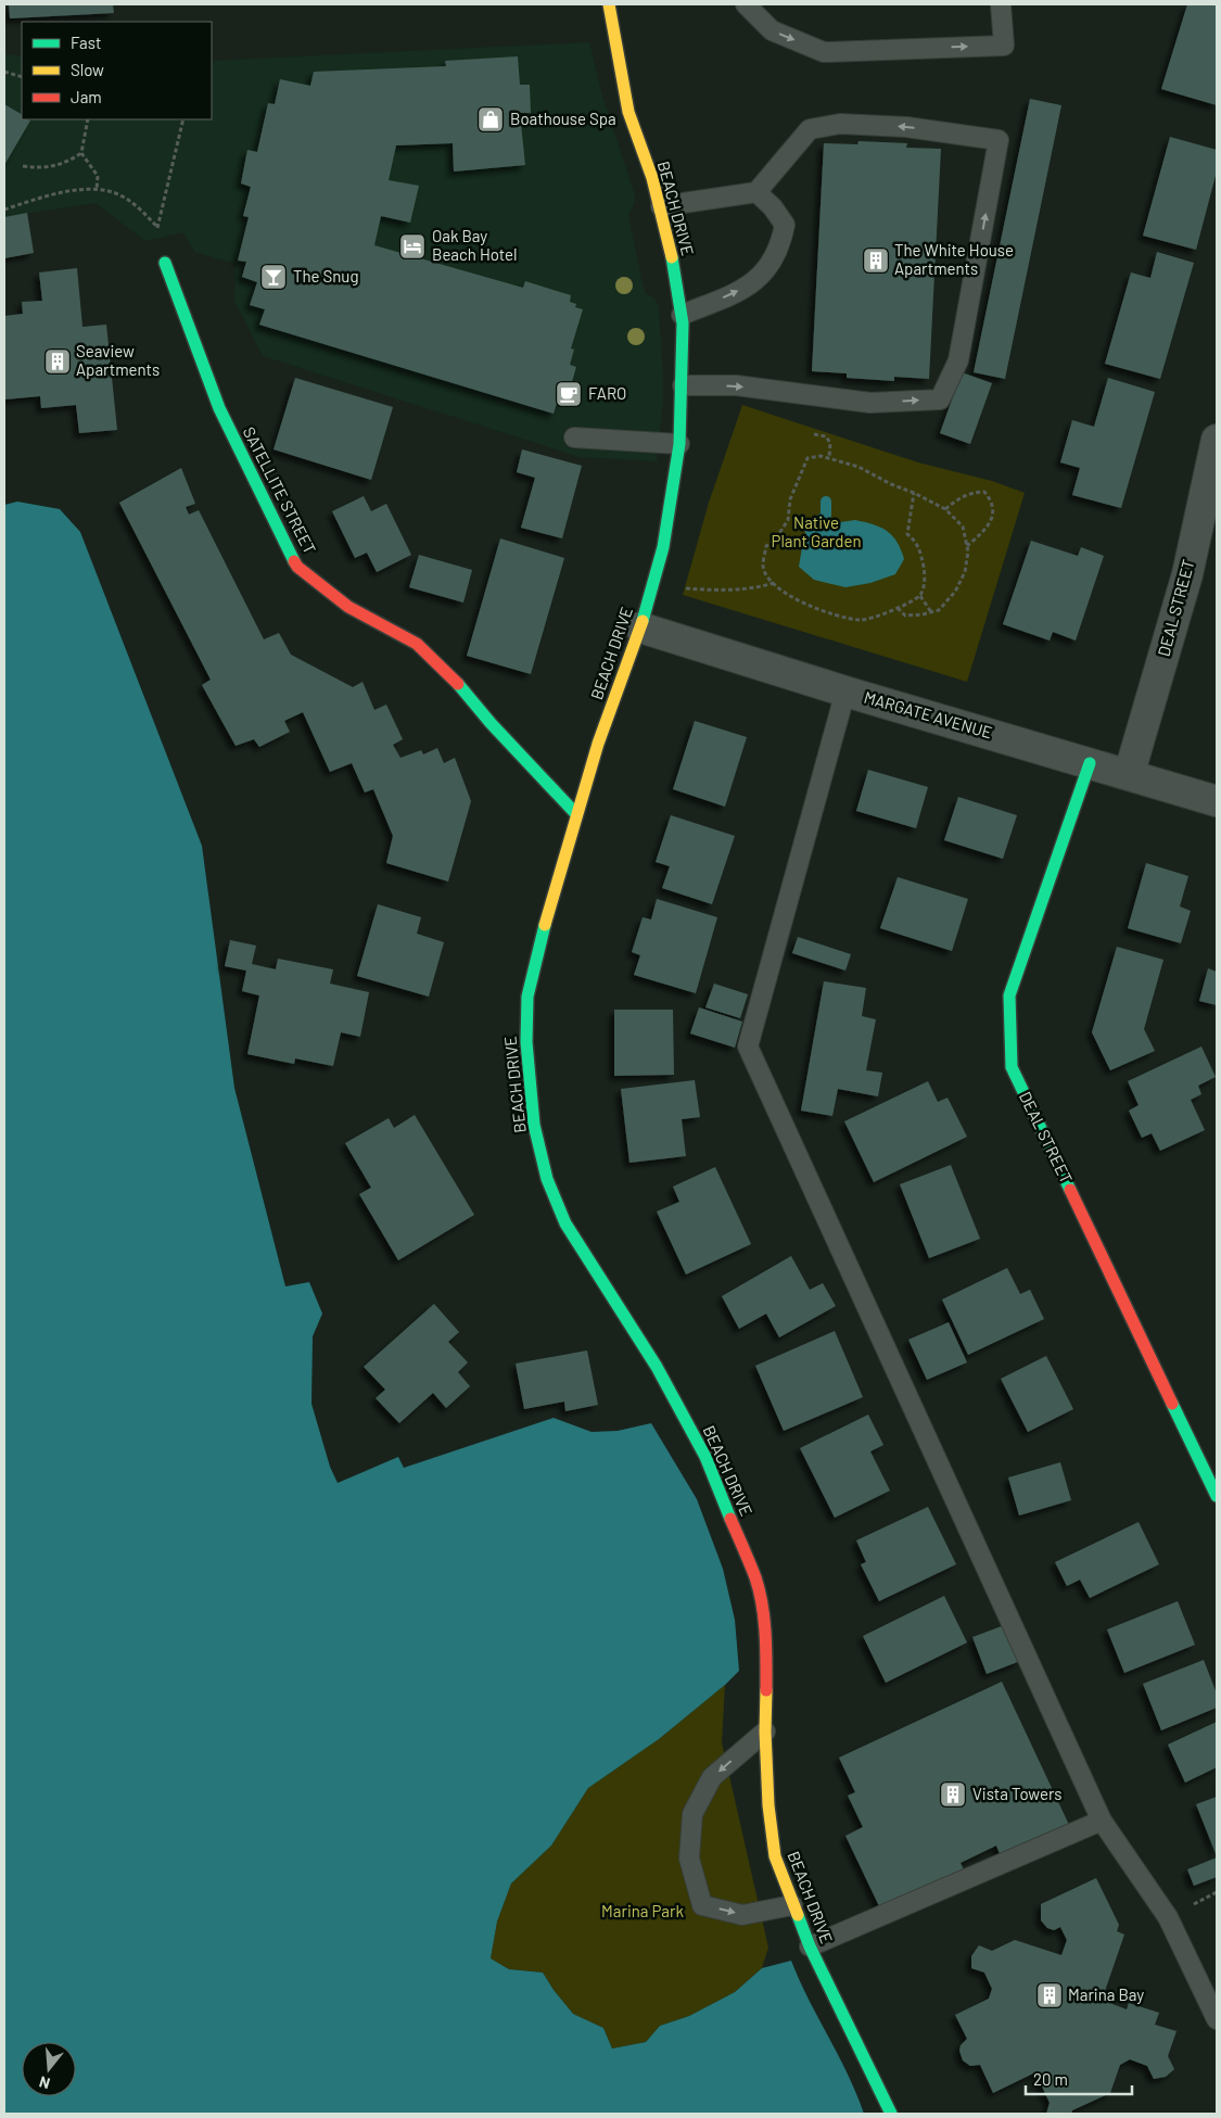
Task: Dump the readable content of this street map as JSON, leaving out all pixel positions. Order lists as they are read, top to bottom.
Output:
{
  "streets": {
    "main road": ["BEACH DRIVE", "SATELLITE STREET", "DEAL STREET"],
    "street": ["MARGATE AVENUE"]
  },
  "crossings": [
    ["BEACH DRIVE", "SATELLITE STREET"],
    ["BEACH DRIVE", "MARGATE AVENUE"],
    ["DEAL STREET", "MARGATE AVENUE"]
  ],
  "parks": ["Native Plant Garden", "Marina Park"],
  "places": {
    "shop": ["Boathouse Spa"],
    "hotel": ["Oak Bay Beach Hotel"],
    "building": [
      "The White House Apartments",
      "Seaview Apartments",
      "Vista Towers",
      "Marina Bay"
    ],
    "bar": ["The Snug"],
    "cafe": ["FARO"]
  },
  "legend": ["Fast", "Slow", "Jam"],
  "scale_bar": "20 m",
  "north": "bottom"
}
